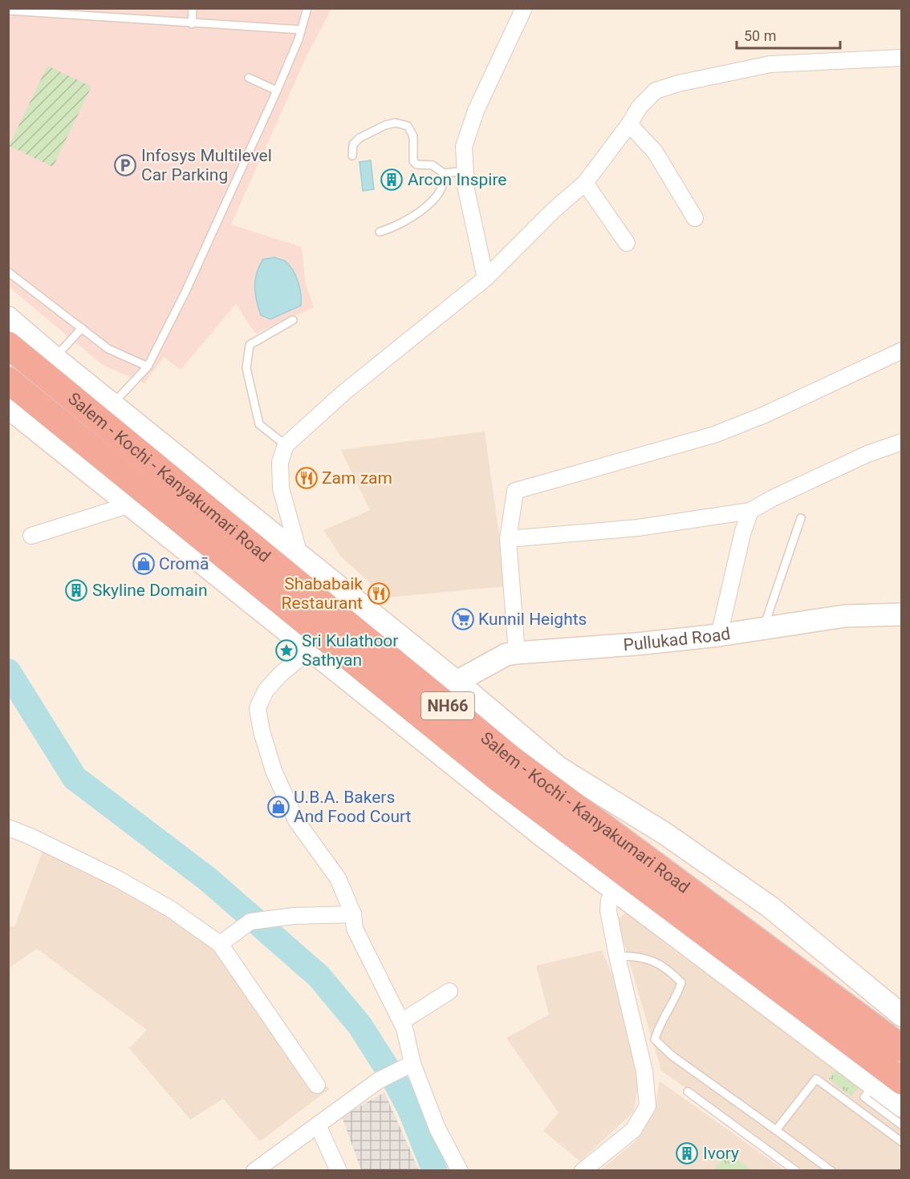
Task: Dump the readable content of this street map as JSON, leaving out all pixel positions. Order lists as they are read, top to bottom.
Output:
{
  "streets": {
    "highway": ["Salem - Kochi - Kanyakumari Road", "NH66"],
    "street": ["Pullukad Road"]
  },
  "places": {
    "parking": ["Infosys Multilevel Car Parking"],
    "building": ["Arcon Inspire", "Skyline Domain", "Ivory"],
    "restaurant": ["Zam zam", "Shababaik Restaurant"],
    "shop": ["Cromā", "U.B.A. Bakers And Food Court"],
    "supermarket": ["Kunnil Heights"],
    "place": ["Sri Kulathoor Sathyan"]
  },
  "scale_bar": "50 m"
}
